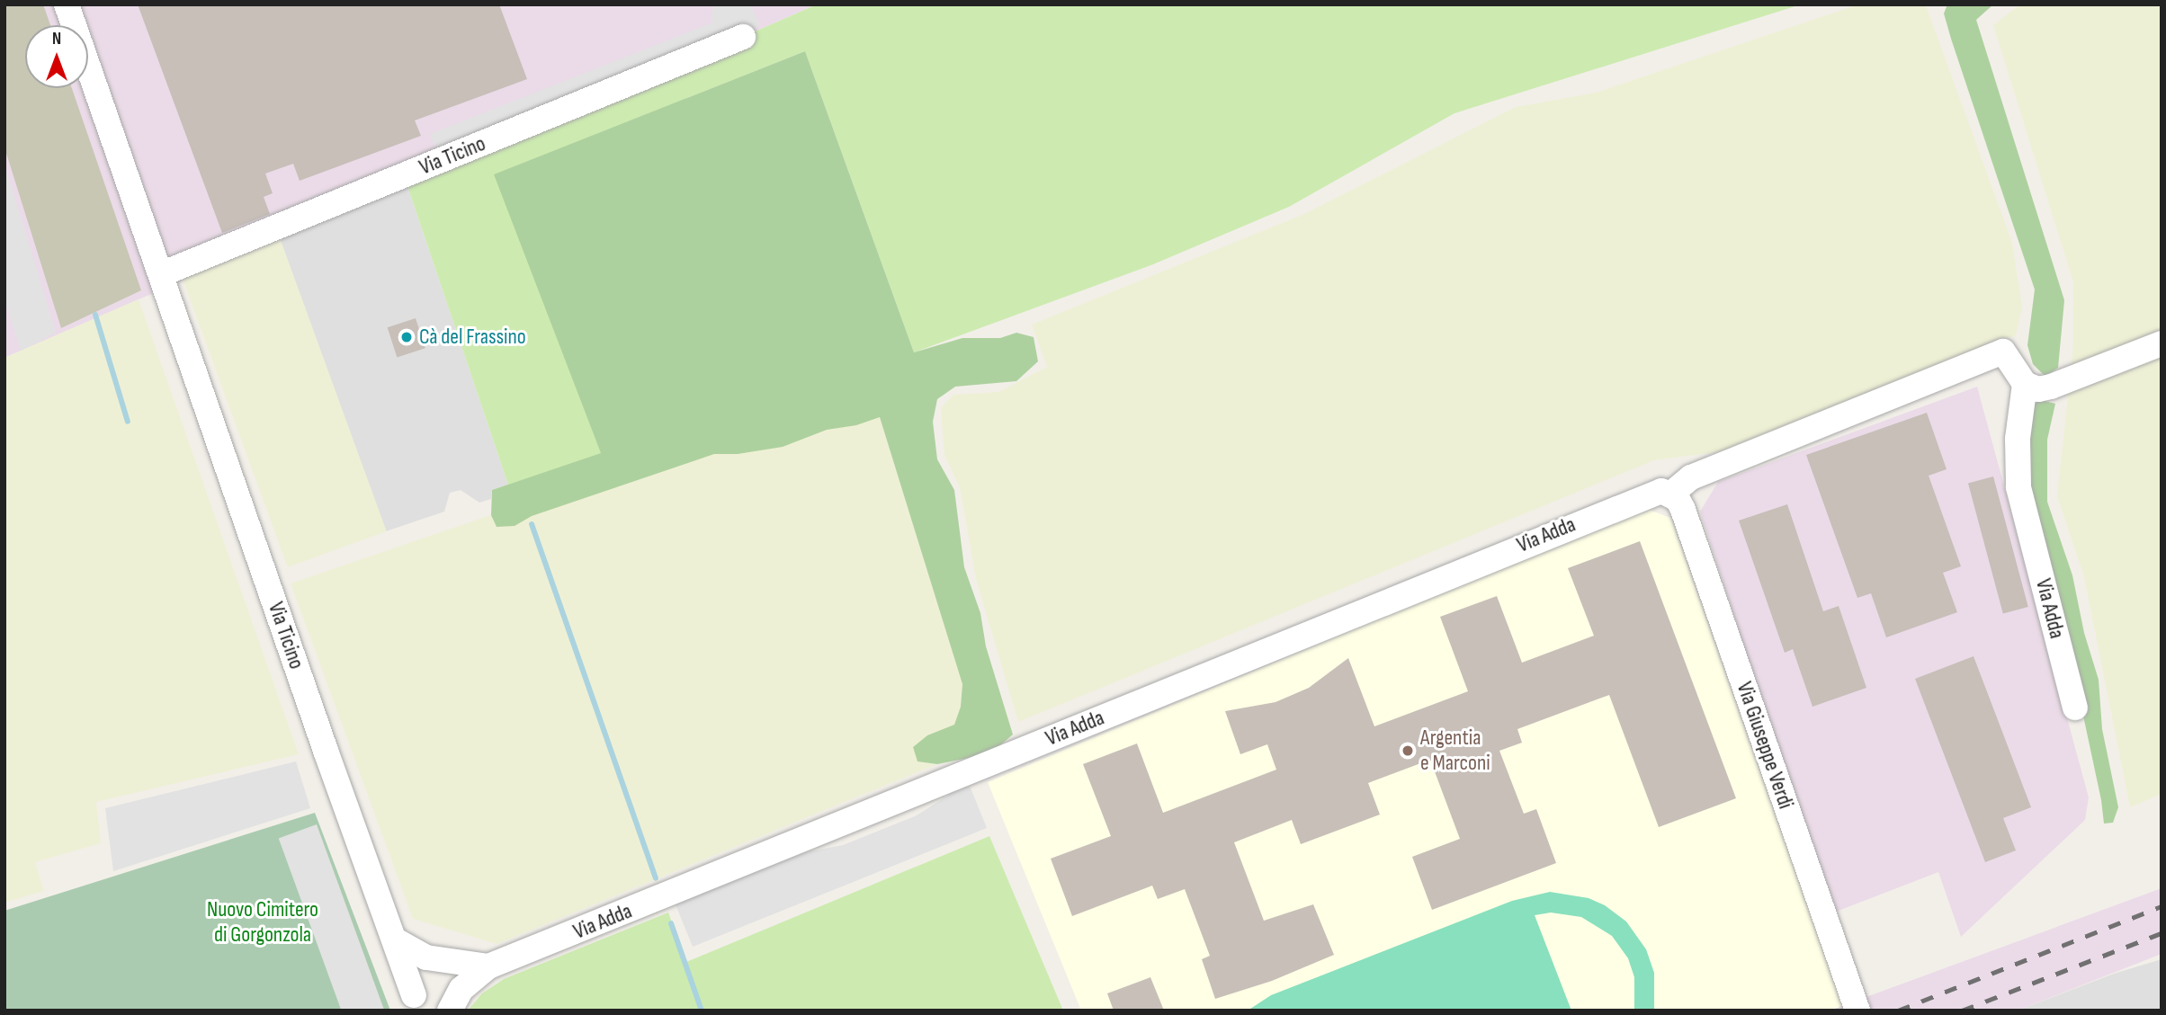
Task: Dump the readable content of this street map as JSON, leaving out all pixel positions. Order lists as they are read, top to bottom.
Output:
{
  "streets": {
    "street": ["Via Ticino", "Via Adda", "Via Giuseppe Verdi"]
  },
  "crossings": [
    ["Via Ticino", "Via Adda"],
    ["Via Adda", "Via Giuseppe Verdi"]
  ],
  "parks": ["Nuovo Cimitero di Gorgonzola"],
  "places": ["Cà del Frassino", "Argentia e Marconi"],
  "north": "top"
}
